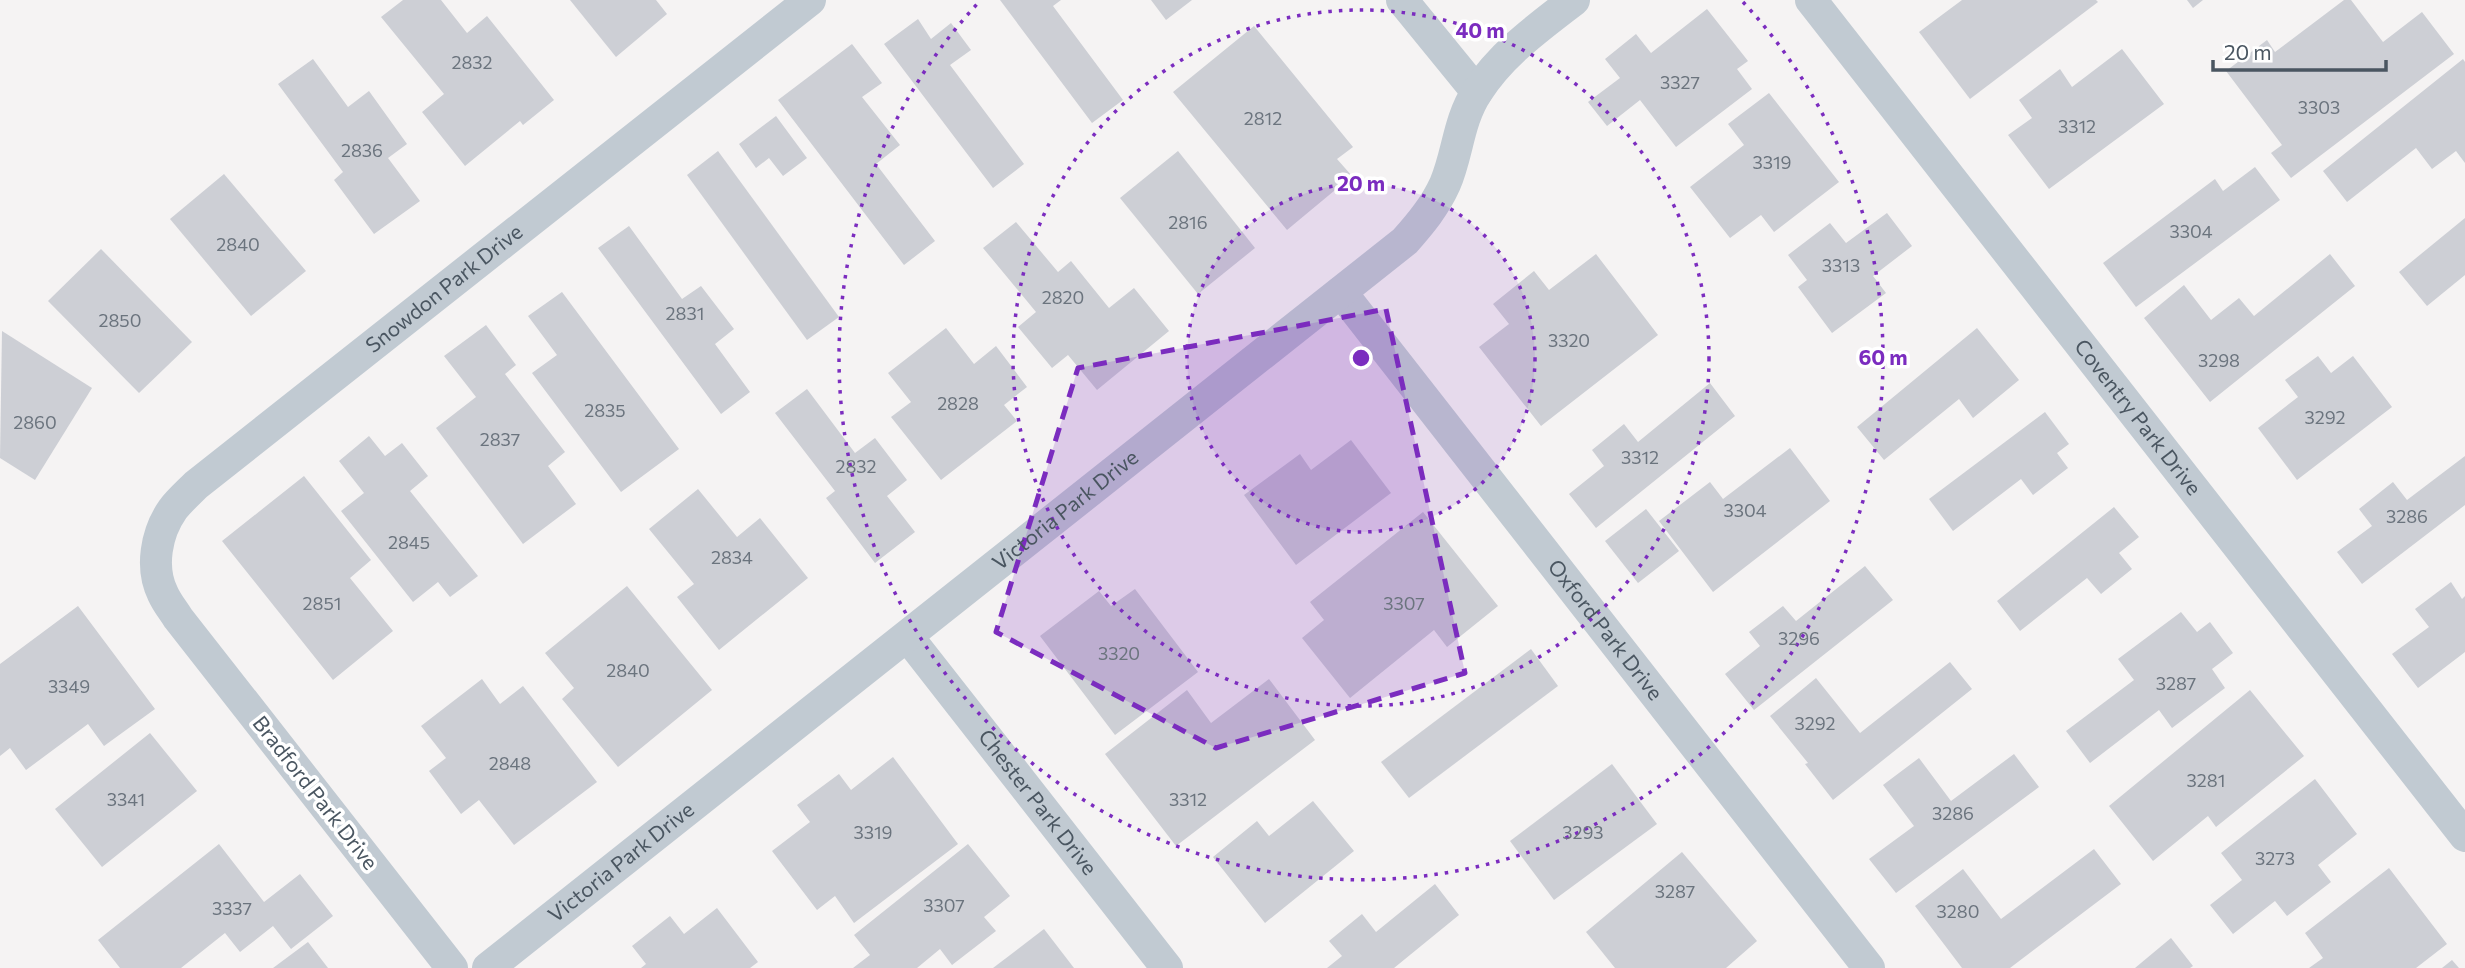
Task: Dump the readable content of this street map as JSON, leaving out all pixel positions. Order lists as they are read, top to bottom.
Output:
{
  "streets": {
    "lane": [
      "Snowdon Park Drive",
      "Coventry Park Drive",
      "Victoria Park Drive",
      "Oxford Park Drive",
      "Bradford Park Drive",
      "Chester Park Drive"
    ]
  },
  "crossings": [
    ["Snowdon Park Drive", "Bradford Park Drive"],
    ["Victoria Park Drive", "Oxford Park Drive"],
    ["Victoria Park Drive", "Chester Park Drive"]
  ],
  "house_numbers": [
    "2832",
    "3327",
    "3303",
    "2812",
    "3312",
    "2836",
    "3319",
    "2816",
    "3304",
    "2840",
    "3313",
    "2820",
    "2831",
    "2850",
    "3320",
    "3298",
    "2828",
    "2835",
    "3292",
    "2860",
    "2837",
    "3312",
    "2832",
    "3304",
    "3286",
    "2845",
    "2834",
    "2851",
    "3307",
    "3296",
    "3320",
    "2840",
    "3287",
    "3349",
    "3292",
    "2848",
    "3281",
    "3341",
    "3312",
    "3286",
    "3319",
    "3293",
    "3273",
    "3287",
    "3307",
    "3337",
    "3280"
  ],
  "scale_bar": "20 m",
  "rings": ["40 m", "20 m", "60 m"]
}
